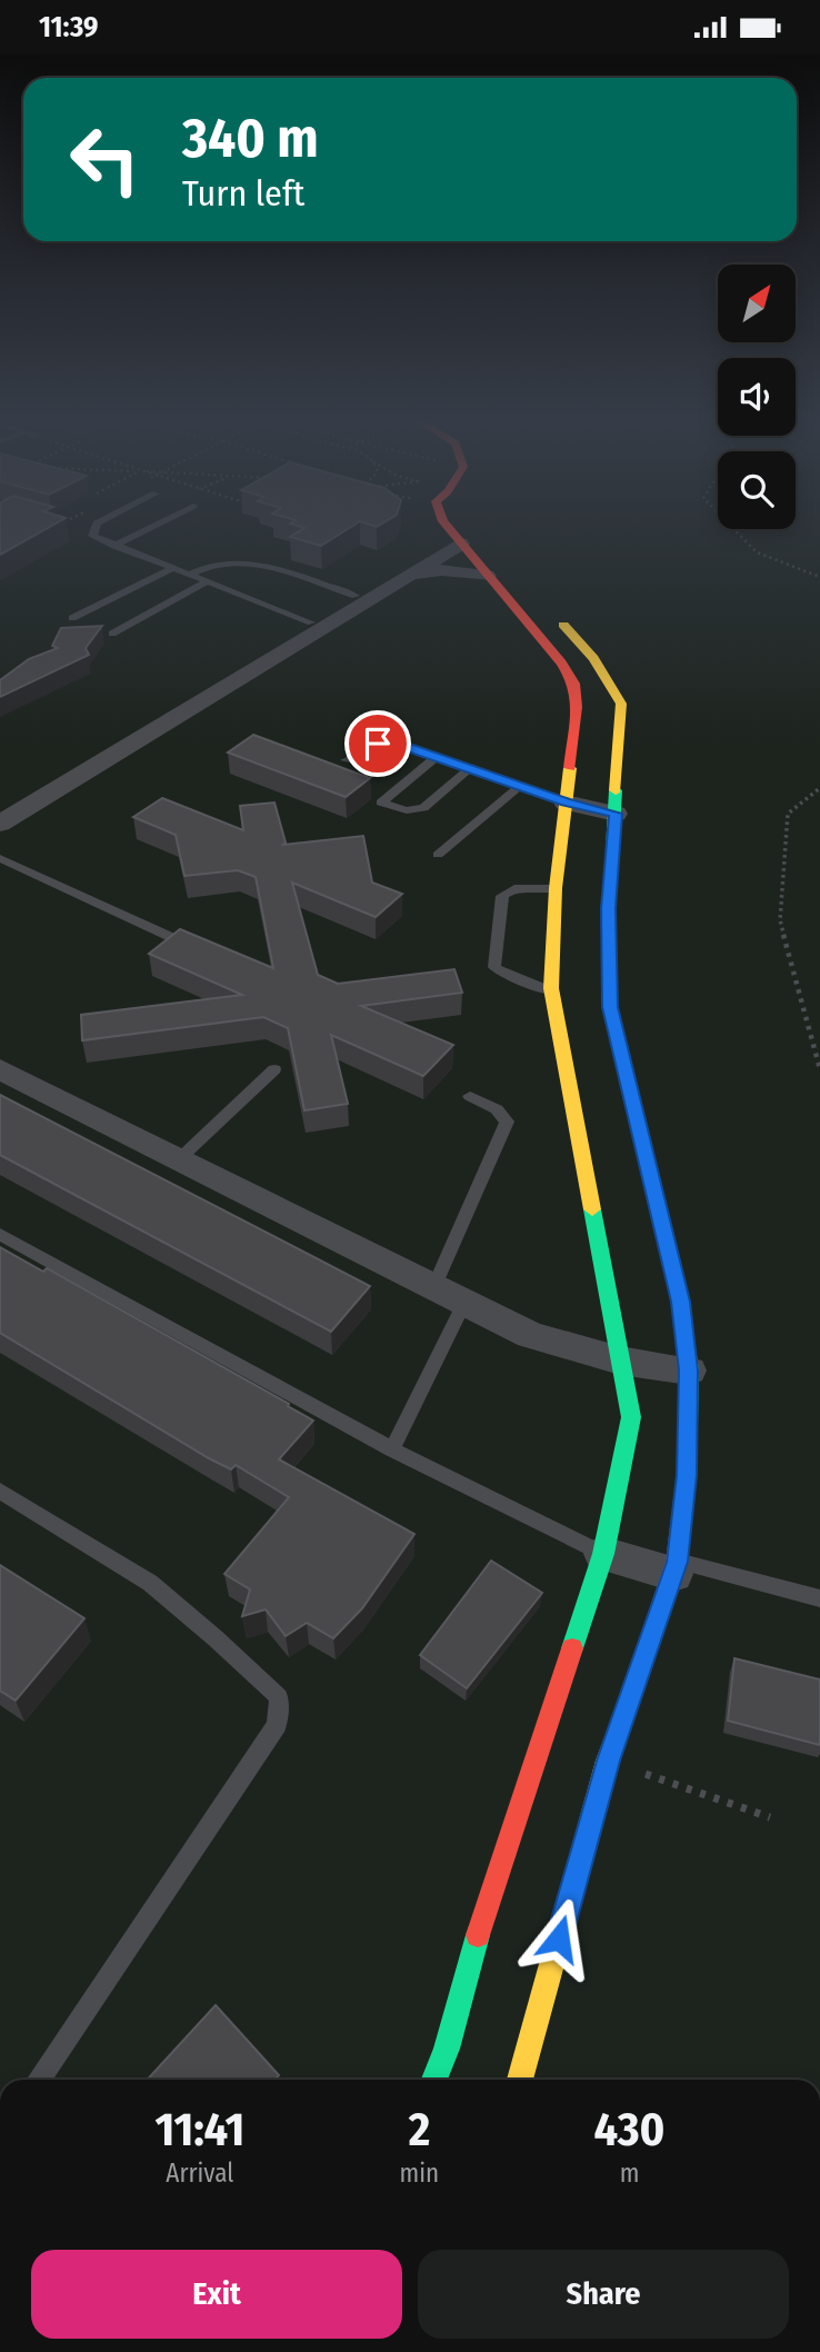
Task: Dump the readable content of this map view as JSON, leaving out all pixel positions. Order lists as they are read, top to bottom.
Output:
{
  "north": "top right",
  "page": {
    "status": "11:39",
    "turn": ["340 m", "Turn left"],
    "eta": [
      "11:41",
      "Arrival",
      "2",
      "min",
      "430",
      "m"
    ],
    "buttons": ["Exit", "Share"]
  }
}
